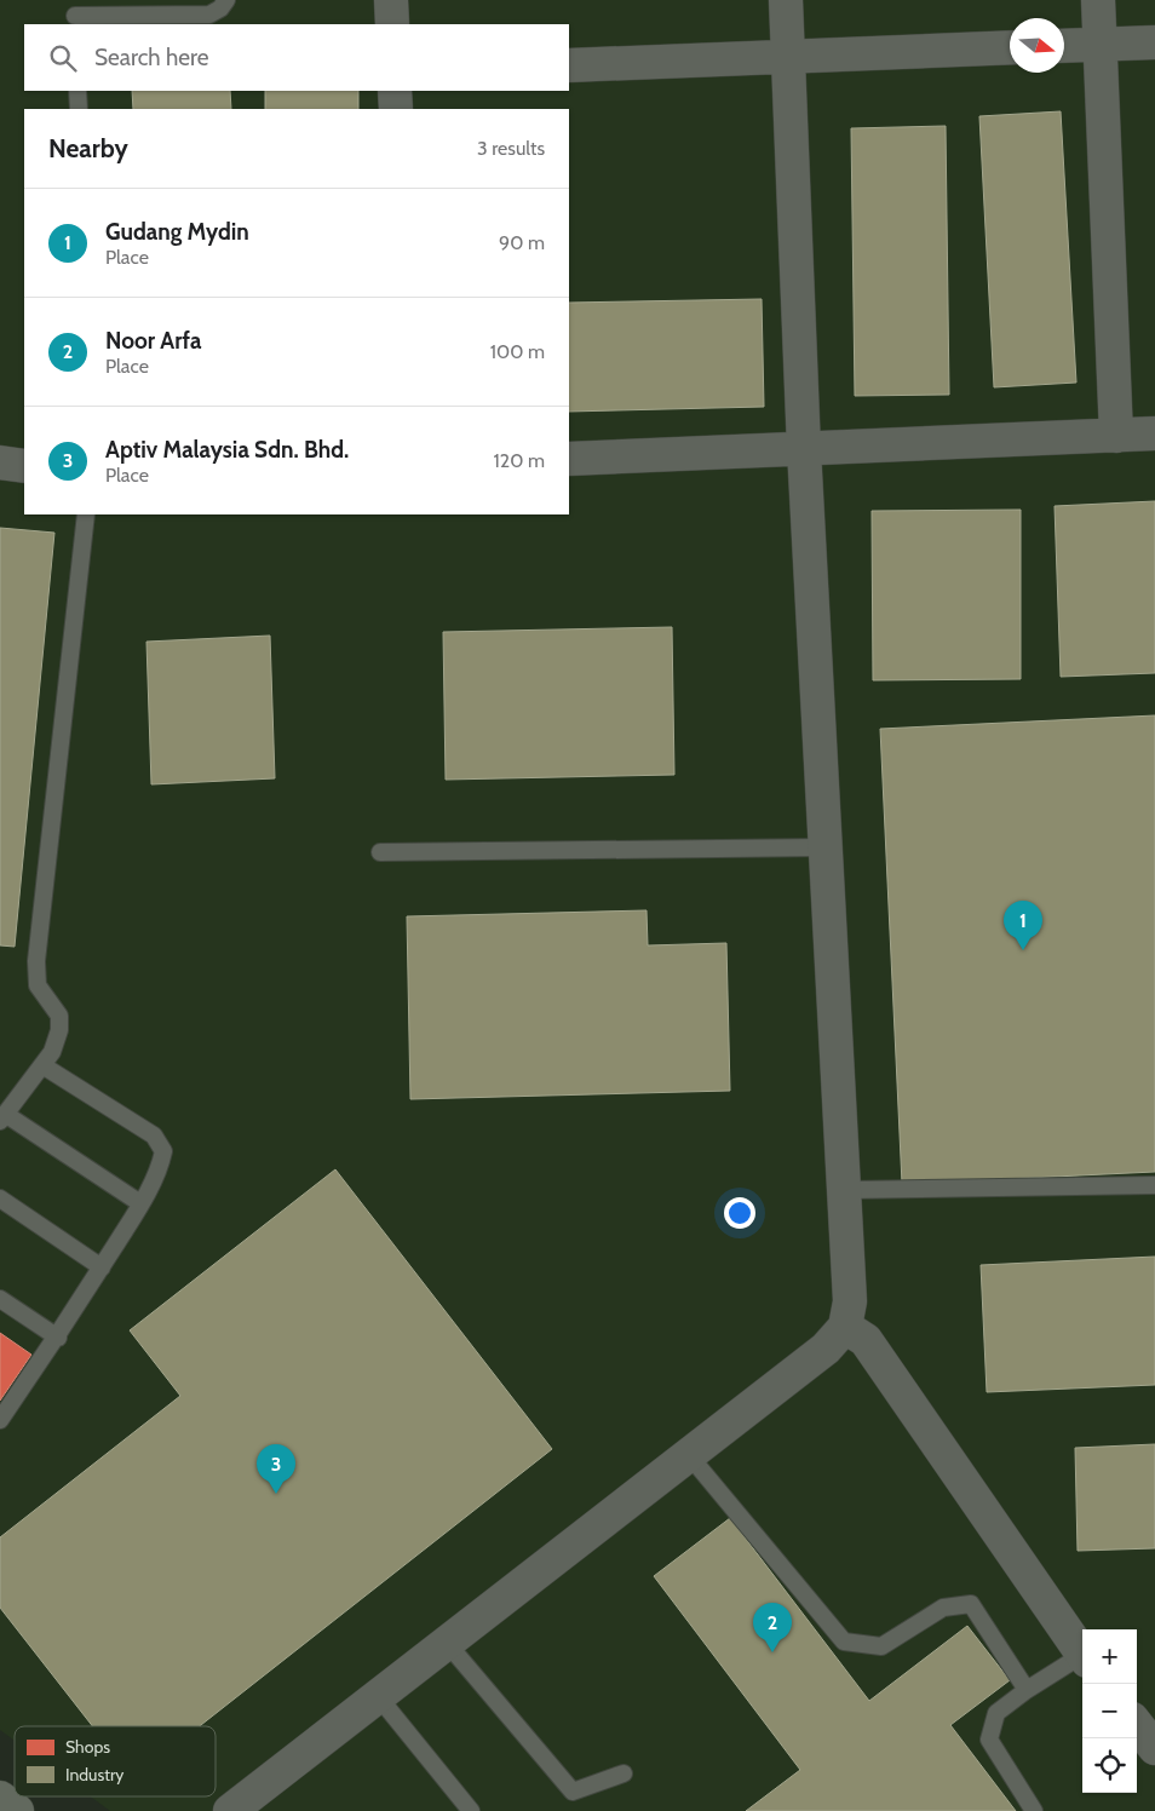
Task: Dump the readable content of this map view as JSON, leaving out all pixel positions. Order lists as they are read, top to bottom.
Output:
{
  "legend": ["Shops", "Industry"],
  "north": "right",
  "page": {
    "search": "Search here",
    "heading": ["Nearby", "3 results"],
    "list": [
      {
        "mark": "1",
        "name": "Gudang Mydin",
        "note": "Place",
        "value": "90 m"
      },
      {
        "mark": "2",
        "name": "Noor Arfa",
        "note": "Place",
        "value": "100 m"
      },
      {
        "mark": "3",
        "name": "Aptiv Malaysia Sdn. Bhd.",
        "note": "Place",
        "value": "120 m"
      }
    ],
    "pins": ["1", "3", "2"],
    "map_buttons": ["+", "−"]
  }
}
